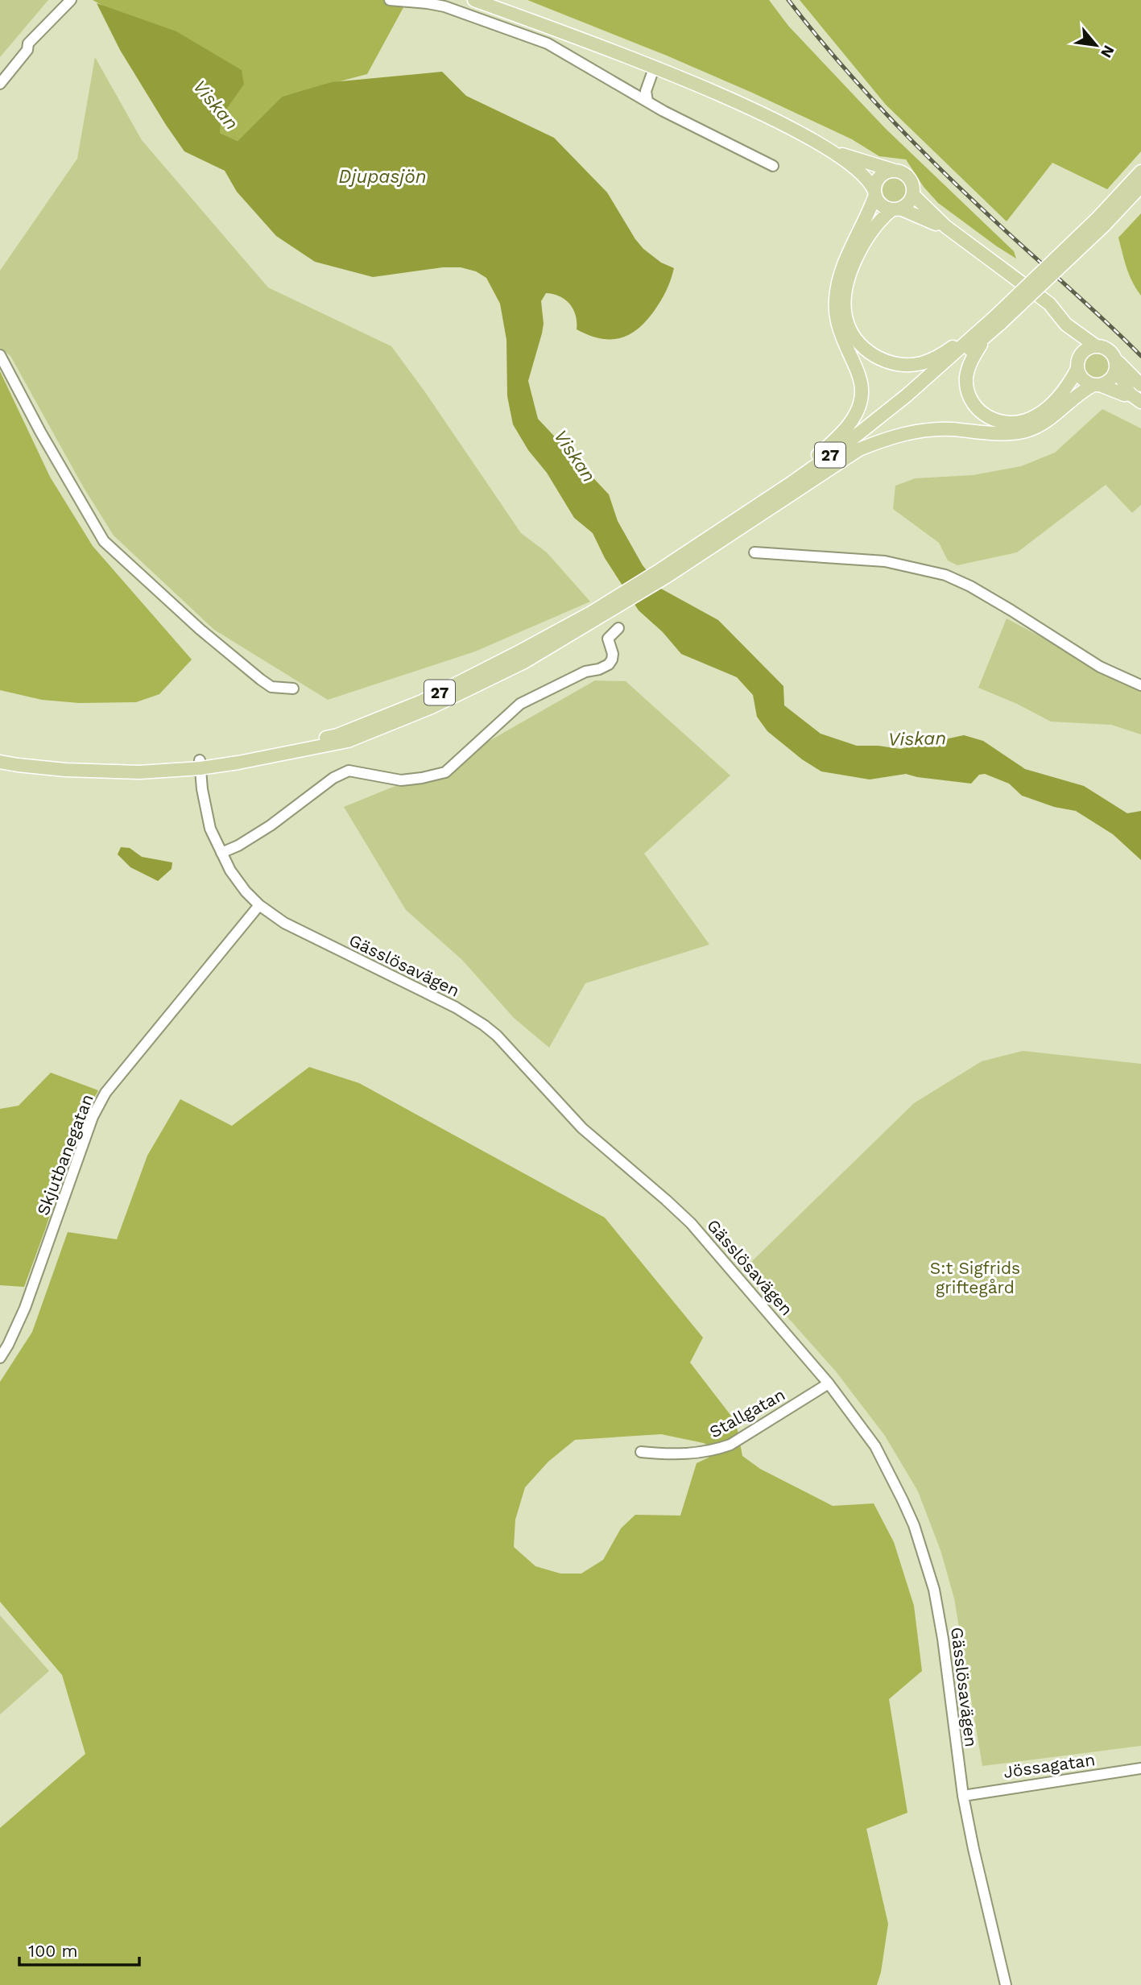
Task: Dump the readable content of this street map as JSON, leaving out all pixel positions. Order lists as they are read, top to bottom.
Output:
{
  "streets": {
    "main road": ["27"],
    "street": [
      "Gässlösavägen",
      "Skjutbanegatan",
      "Stallgatan",
      "Jössagatan"
    ]
  },
  "crossings": [
    ["27", "Gässlösavägen"],
    ["Gässlösavägen", "Skjutbanegatan"],
    ["Gässlösavägen", "Stallgatan"],
    ["Gässlösavägen", "Jössagatan"]
  ],
  "water": ["Viskan", "Djupasjön"],
  "parks": ["S:t Sigfrids griftegård"],
  "scale_bar": "100 m",
  "north": "bottom right"
}
